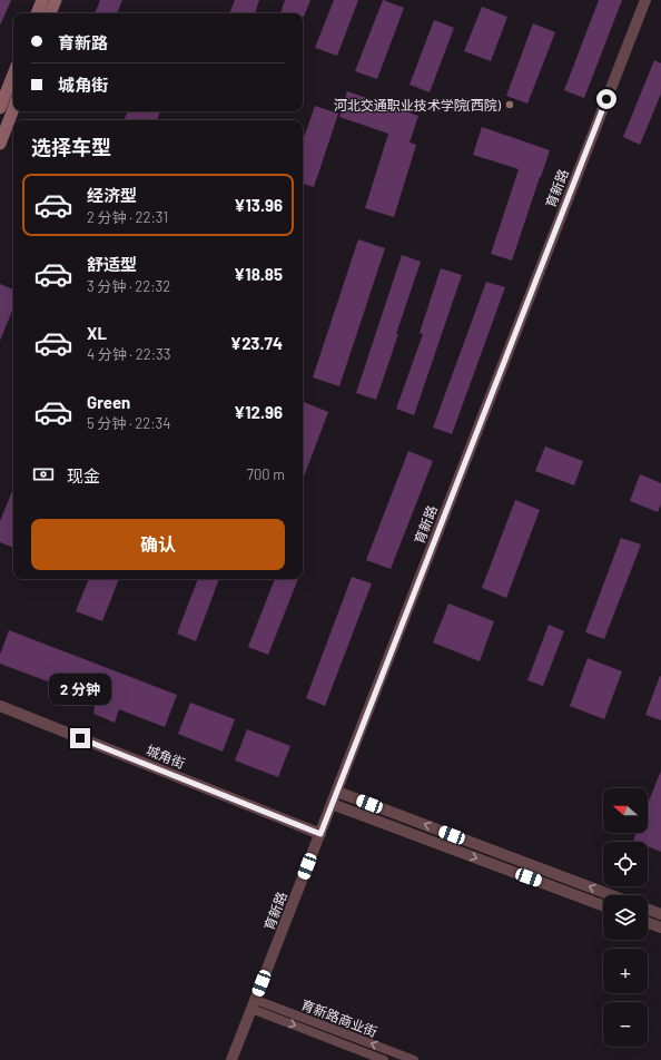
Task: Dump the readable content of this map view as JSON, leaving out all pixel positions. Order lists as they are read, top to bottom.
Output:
{
  "streets": {
    "street": ["育新路", "城角街", "育新路商业街"]
  },
  "crossings": [
    ["育新路", "城角街"],
    ["育新路", "育新路商业街"]
  ],
  "places": ["河北交通职业技术学院(西院)"],
  "north": "left",
  "page": {
    "banner": ["育新路", "城角街"],
    "heading": "选择车型",
    "list": [
      {
        "name": "经济型",
        "note": "2 分钟 · 22:31",
        "value": "¥13.96"
      },
      {
        "name": "舒适型",
        "note": "3 分钟 · 22:32",
        "value": "¥18.85"
      },
      {
        "name": "XL",
        "note": "4 分钟 · 22:33",
        "value": "¥23.74"
      },
      {
        "name": "Green",
        "note": "5 分钟 · 22:34",
        "value": "¥12.96"
      }
    ],
    "pay": ["现金", "700 m"],
    "buttons": "确认",
    "bubble": "2 分钟",
    "map_buttons": ["+", "−"]
  }
}
